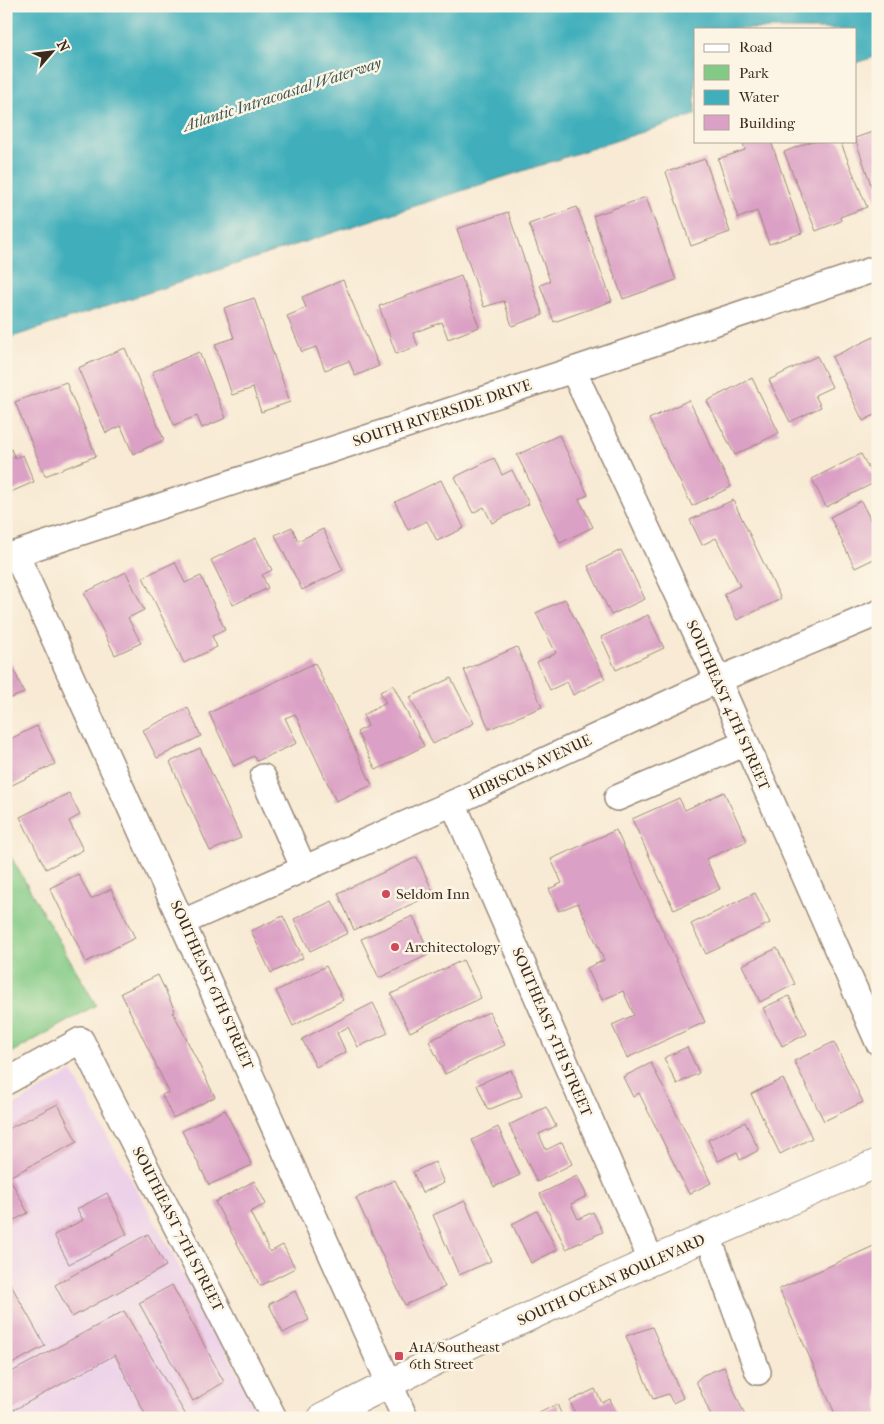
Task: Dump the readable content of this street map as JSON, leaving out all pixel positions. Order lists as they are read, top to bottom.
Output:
{
  "streets": {
    "main road": ["SOUTH OCEAN BOULEVARD"],
    "street": [
      "SOUTH RIVERSIDE DRIVE",
      "SOUTHEAST 4TH STREET",
      "HIBISCUS AVENUE",
      "SOUTHEAST 6TH STREET",
      "SOUTHEAST 5TH STREET",
      "SOUTHEAST 7TH STREET"
    ]
  },
  "crossings": [
    ["SOUTH RIVERSIDE DRIVE", "SOUTHEAST 4TH STREET"],
    ["SOUTH RIVERSIDE DRIVE", "SOUTHEAST 6TH STREET"],
    ["SOUTHEAST 4TH STREET", "HIBISCUS AVENUE"],
    ["HIBISCUS AVENUE", "SOUTHEAST 6TH STREET"],
    ["HIBISCUS AVENUE", "SOUTHEAST 5TH STREET"],
    ["SOUTHEAST 6TH STREET", "SOUTH OCEAN BOULEVARD"],
    ["SOUTHEAST 5TH STREET", "SOUTH OCEAN BOULEVARD"]
  ],
  "water": ["Atlantic Intracoastal Waterway"],
  "places": {
    "other": ["Seldom Inn", "Architectology"],
    "transit": ["A1A/Southeast 6th Street"]
  },
  "legend": [
    "Road",
    "Park",
    "Water",
    "Building"
  ],
  "north": "top right"
}
